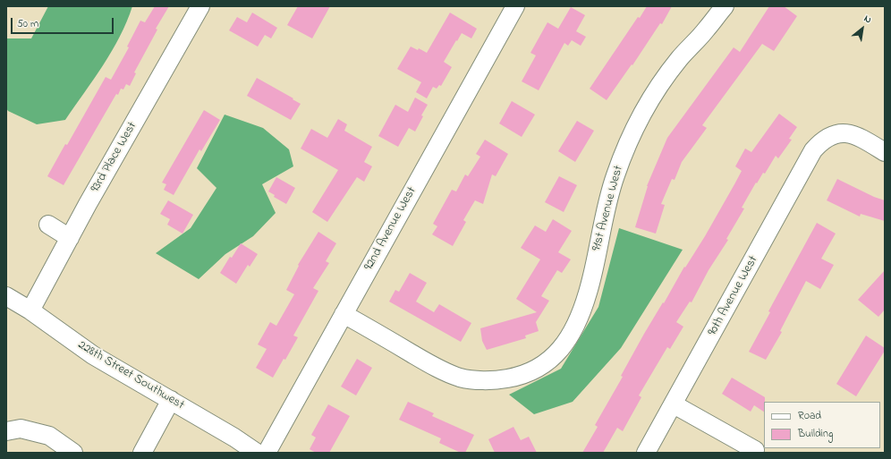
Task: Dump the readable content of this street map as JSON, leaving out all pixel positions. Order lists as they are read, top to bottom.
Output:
{
  "streets": {
    "street": [
      "93rd Place West",
      "91st Avenue West",
      "92nd Avenue West",
      "90th Avenue West",
      "228th Street Southwest"
    ]
  },
  "crossings": [
    ["93rd Place West", "228th Street Southwest"],
    ["91st Avenue West", "92nd Avenue West"]
  ],
  "legend": ["Road", "Building"],
  "scale_bar": "50 m",
  "north": "top right"
}
